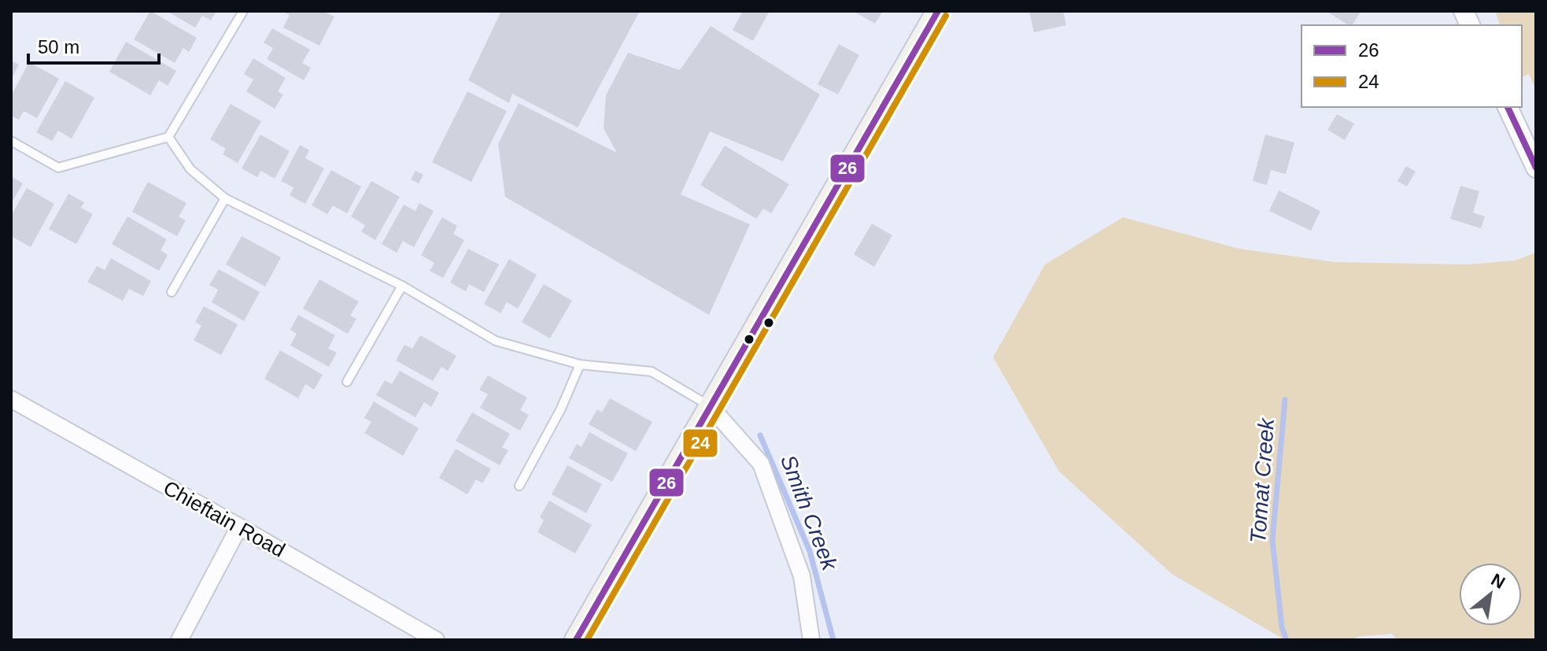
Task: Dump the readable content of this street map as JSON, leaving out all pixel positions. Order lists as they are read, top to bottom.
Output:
{
  "streets": {
    "street": ["Chieftain Road"]
  },
  "water": ["Tomat Creek", "Smith Creek"],
  "lines": ["transit line 26", "transit line 24"],
  "legend": ["26", "24"],
  "scale_bar": "50 m",
  "north": "top right"
}
